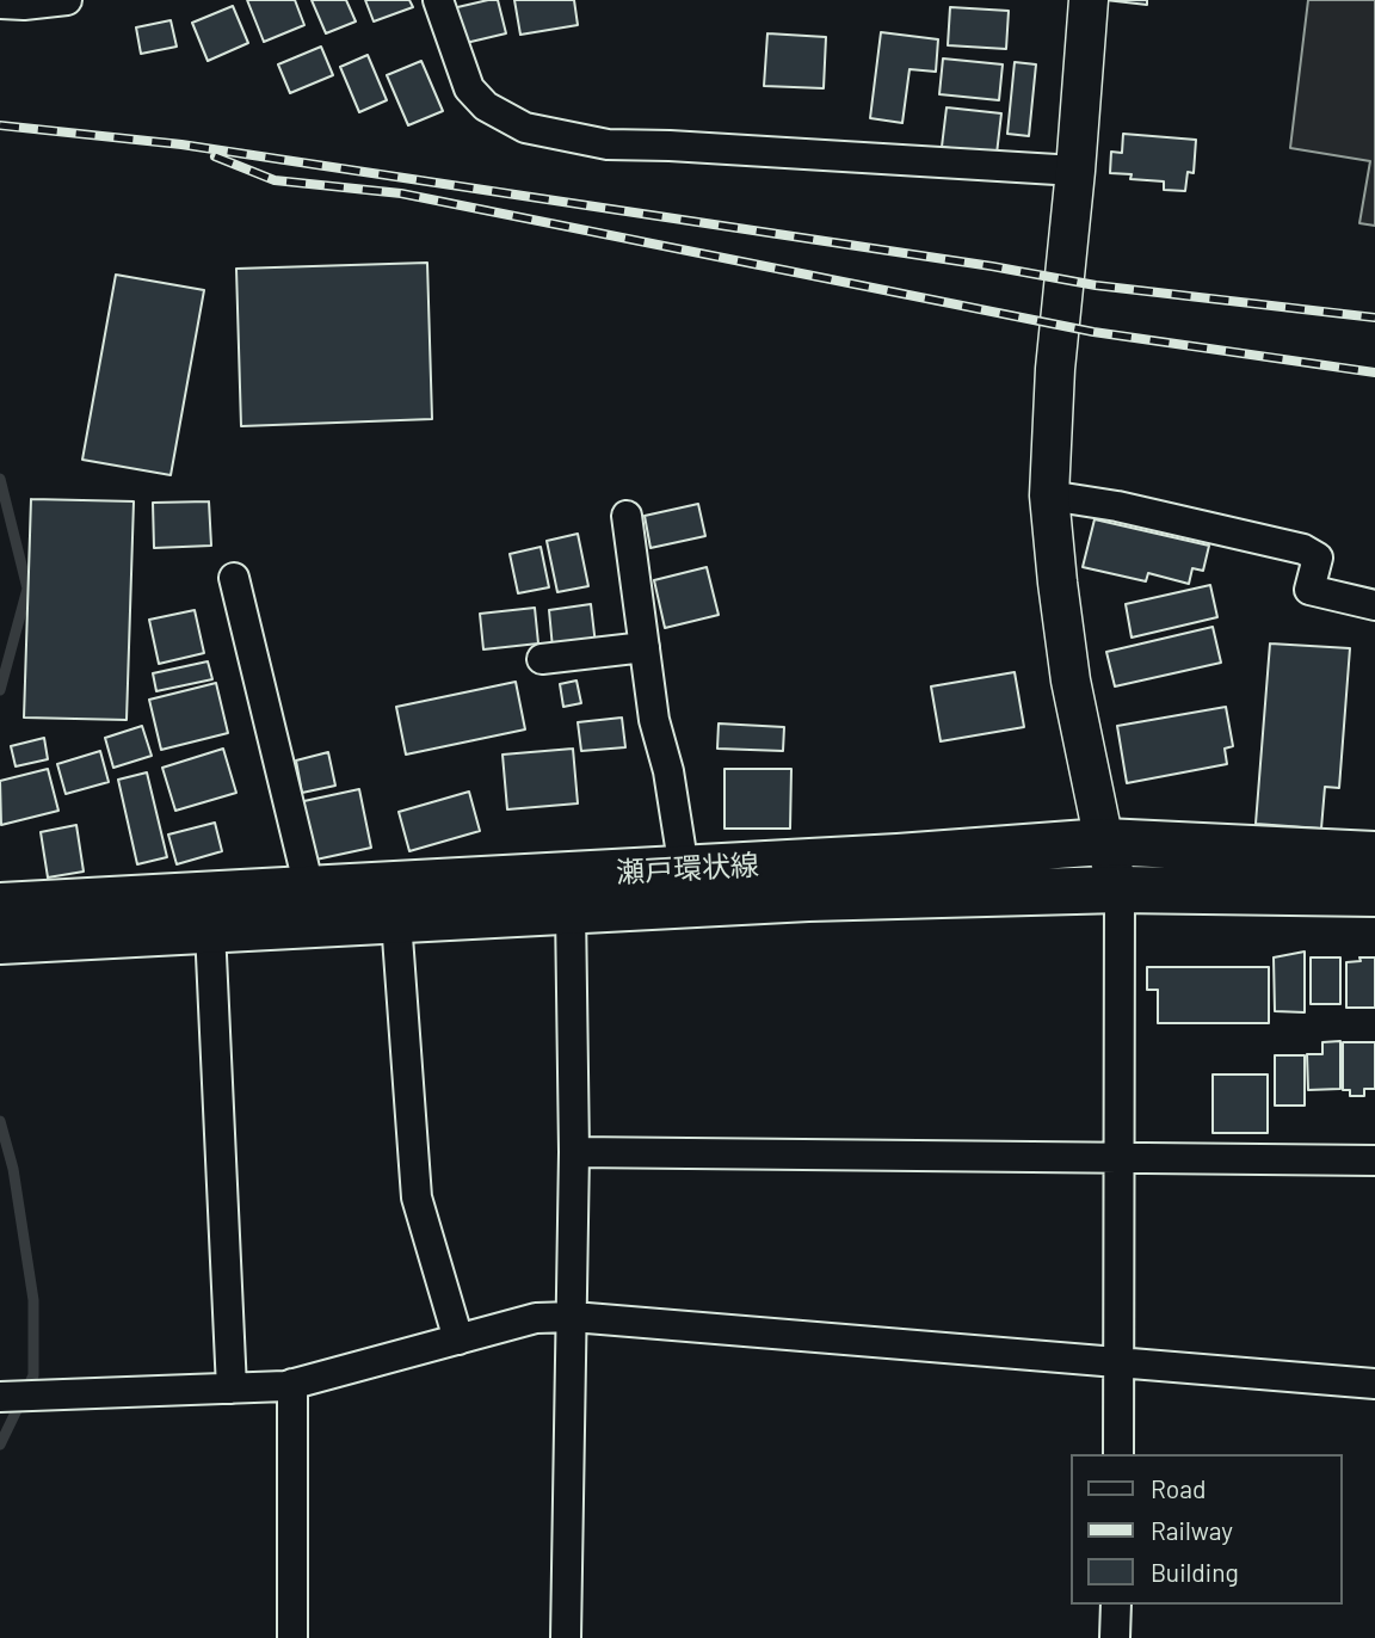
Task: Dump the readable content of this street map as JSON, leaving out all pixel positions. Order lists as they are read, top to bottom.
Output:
{
  "streets": {
    "main road": ["瀬戸環状線"]
  },
  "legend": ["Road", "Railway", "Building"]
}
